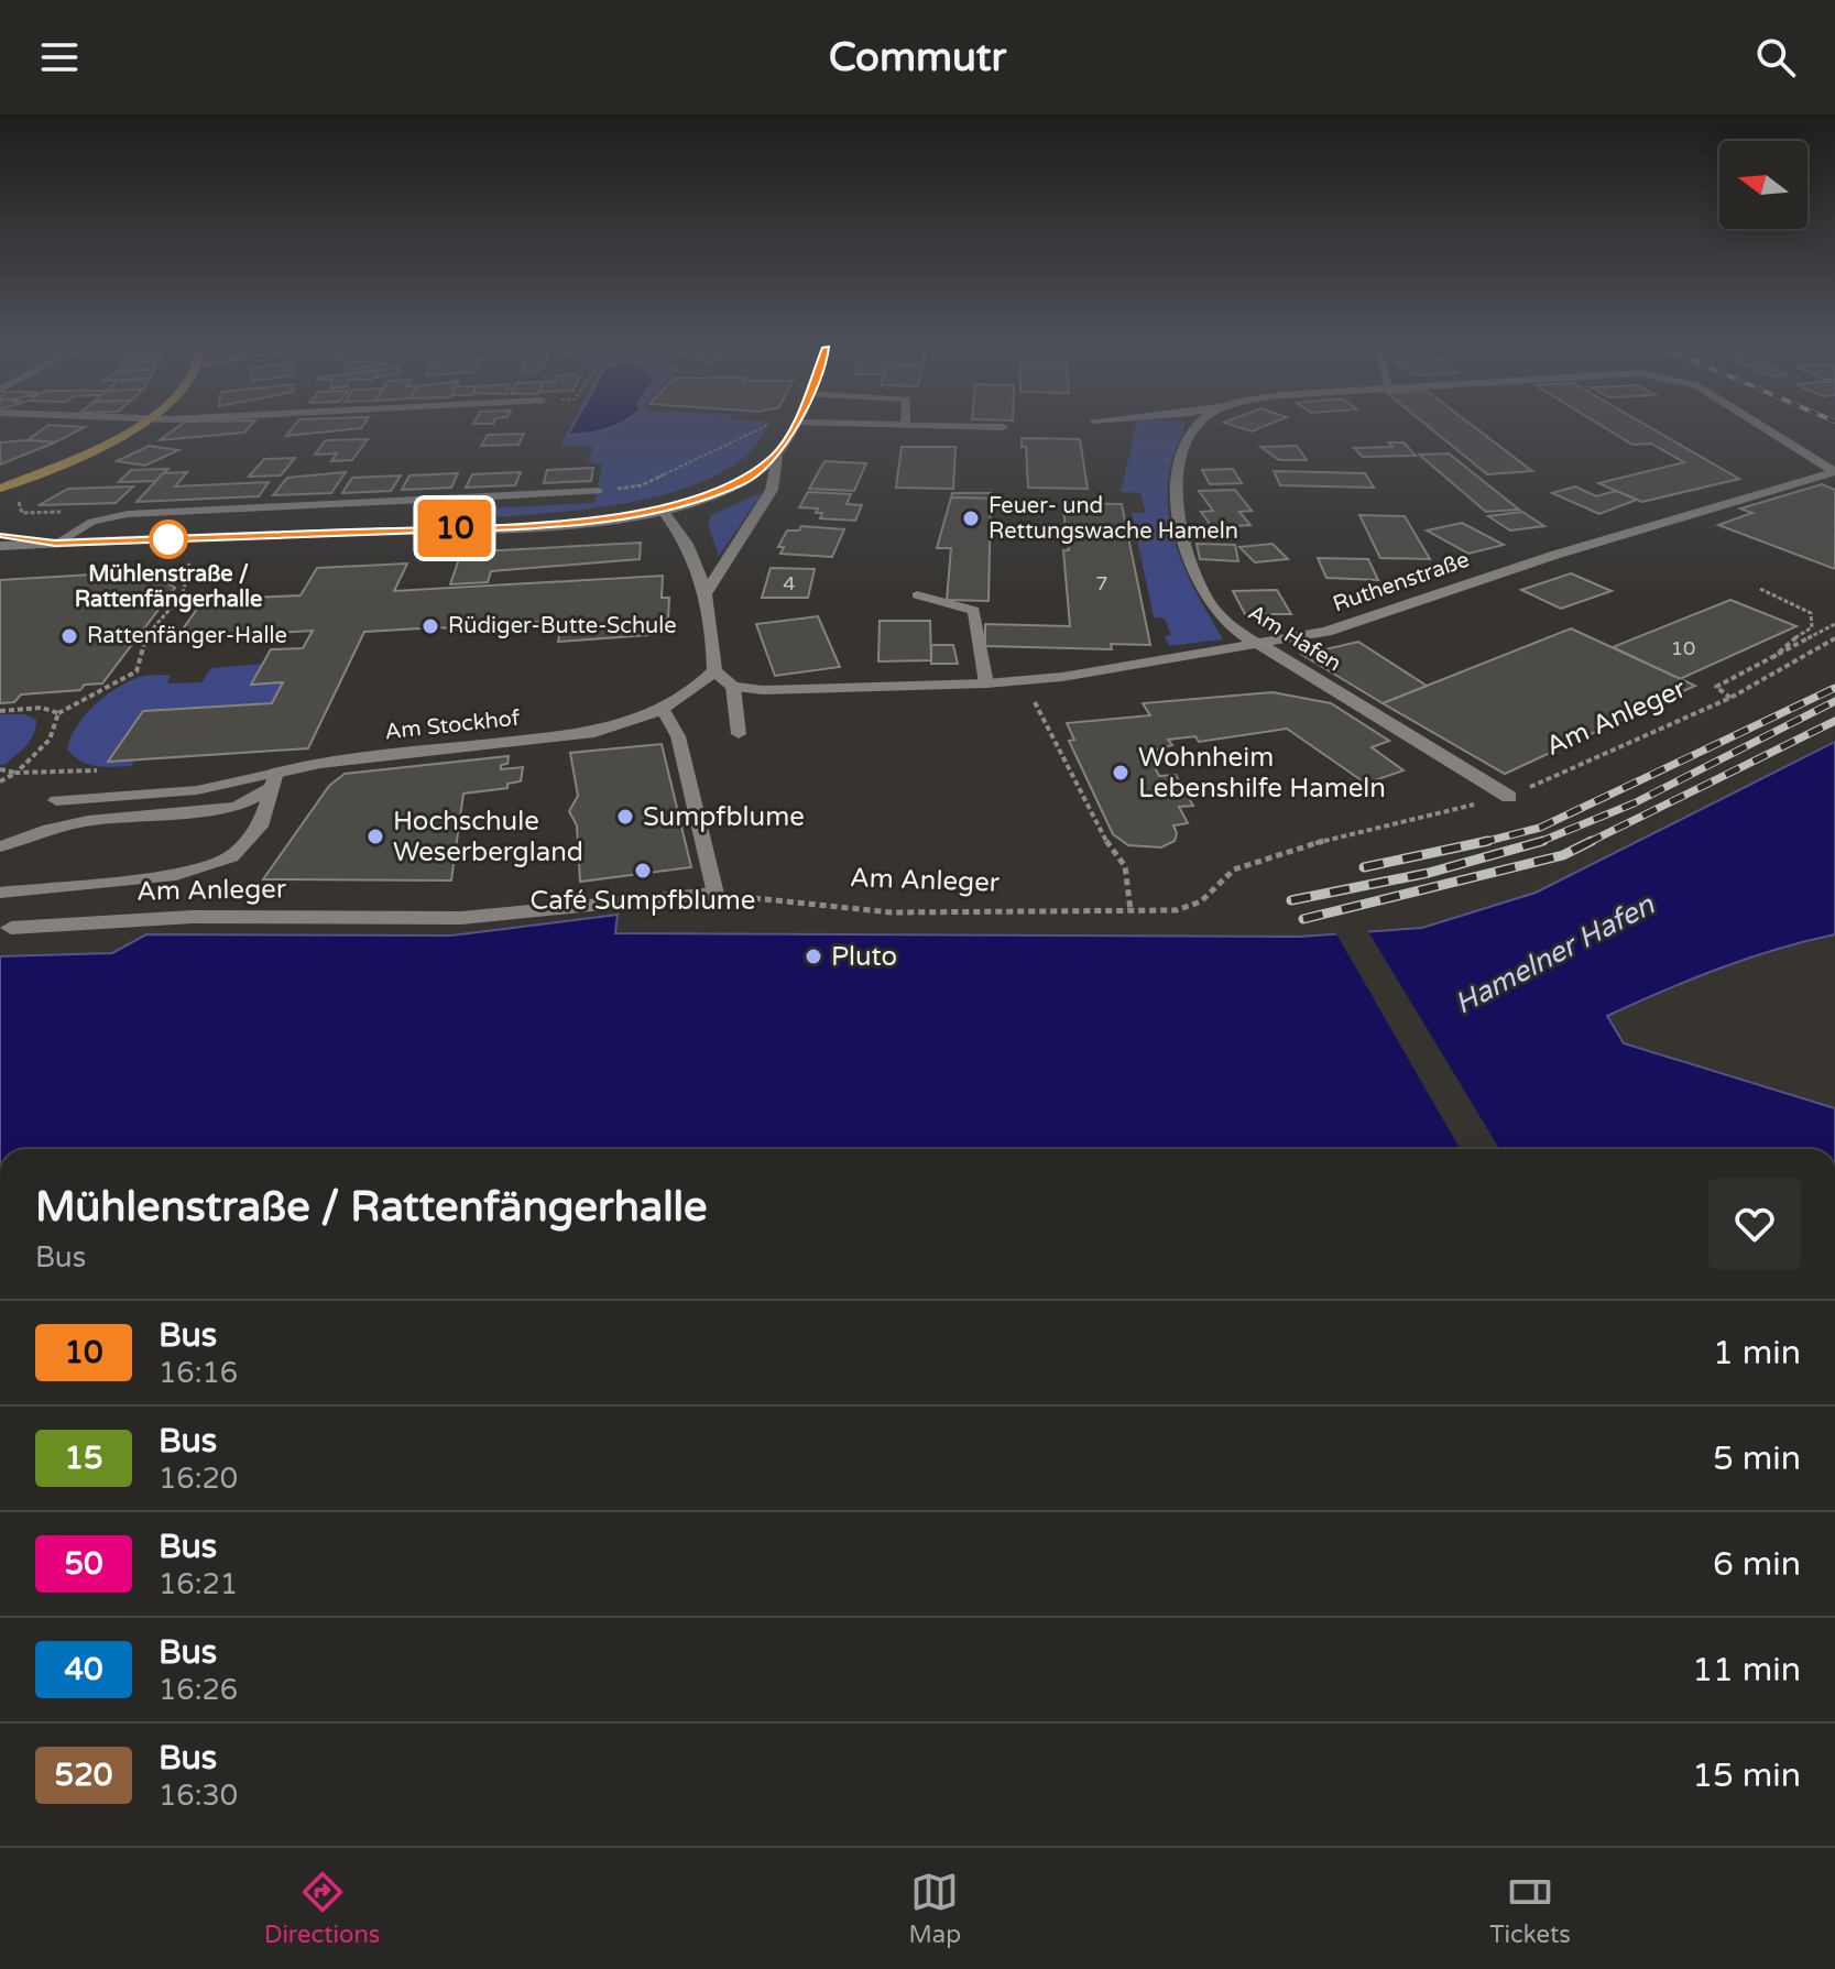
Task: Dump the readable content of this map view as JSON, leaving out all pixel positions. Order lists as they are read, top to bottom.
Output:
{
  "streets": {
    "street": [
      "Ruthenstraße",
      "Am Hafen",
      "Am Anleger",
      "Am Stockhof"
    ]
  },
  "crossings": [
    ["Ruthenstraße", "Am Hafen"],
    ["Am Hafen", "Am Anleger"]
  ],
  "water": ["Hamelner Hafen"],
  "places": [
    "Feuer- und Rettungswache Hameln",
    "Mühlenstraße / Rattenfängerhalle",
    "Rüdiger-Butte-Schule",
    "Rattenfänger-Halle",
    "Wohnheim Lebenshilfe Hameln",
    "Sumpfblume",
    "Hochschule Weserbergland",
    "Café Sumpfblume",
    "Pluto"
  ],
  "lines": ["bus line 10"],
  "house_numbers": ["4", "7", "10"],
  "north": "left",
  "page": {
    "header": "Commutr",
    "on_map": "10",
    "heading": ["Mühlenstraße / Rattenfängerhalle", "Bus"],
    "list": [
      {
        "mark": "10",
        "name": "Bus",
        "note": "16:16",
        "value": "1 min"
      },
      {
        "mark": "15",
        "name": "Bus",
        "note": "16:20",
        "value": "5 min"
      },
      {
        "mark": "50",
        "name": "Bus",
        "note": "16:21",
        "value": "6 min"
      },
      {
        "mark": "40",
        "name": "Bus",
        "note": "16:26",
        "value": "11 min"
      },
      {
        "mark": "520",
        "name": "Bus",
        "note": "16:30",
        "value": "15 min"
      }
    ],
    "tabs": ["Directions", "Map", "Tickets"]
  }
}
